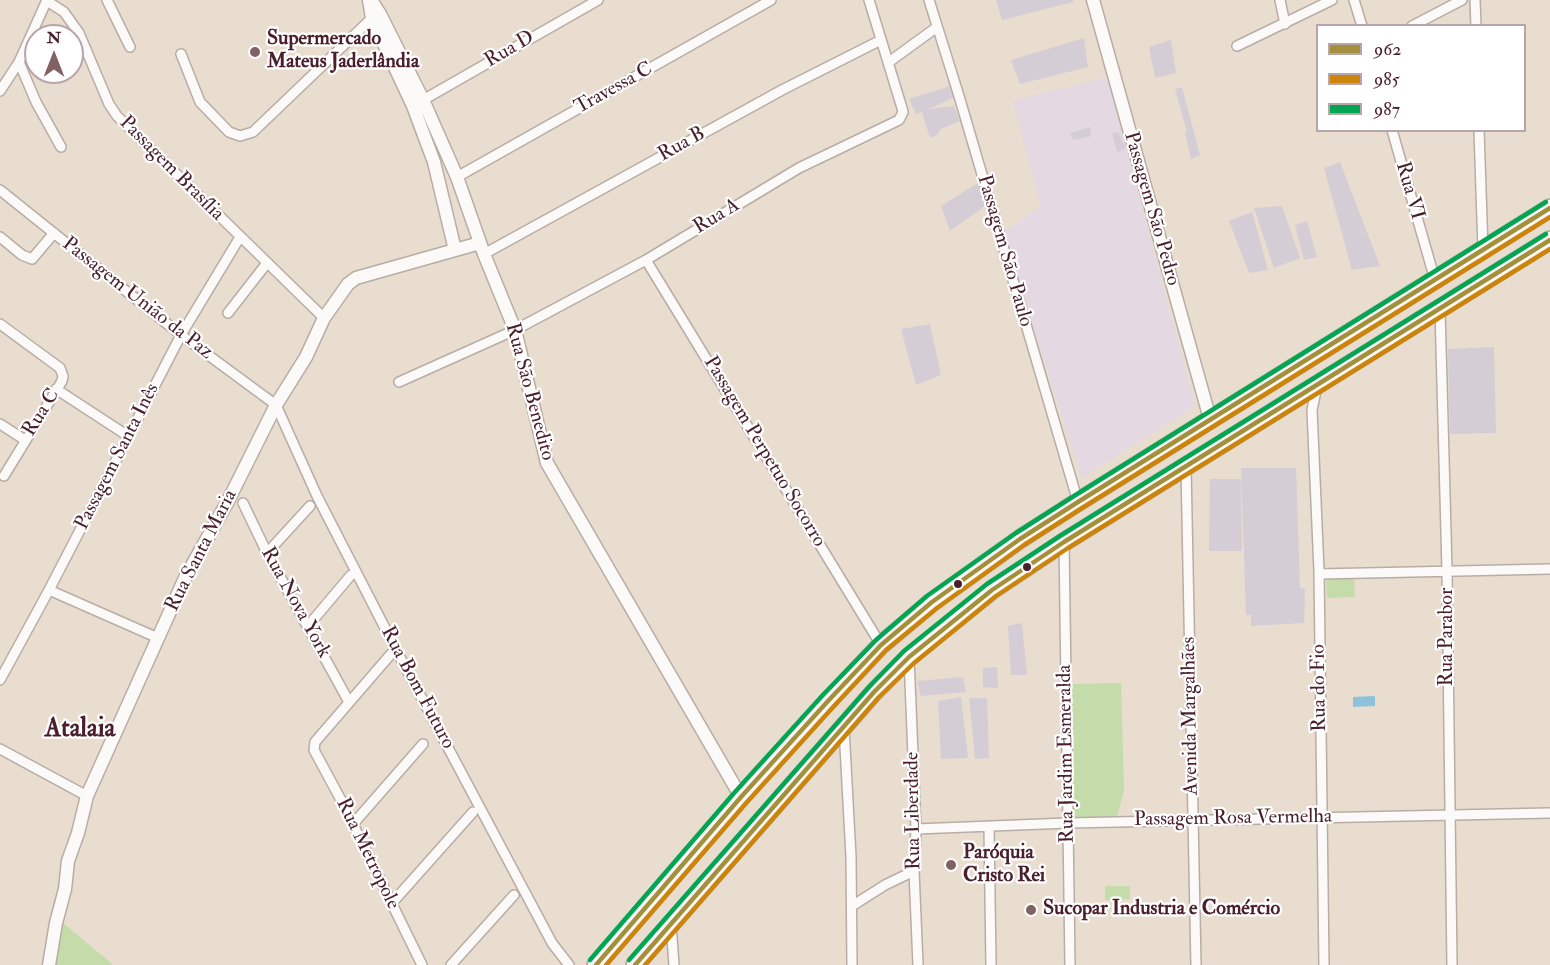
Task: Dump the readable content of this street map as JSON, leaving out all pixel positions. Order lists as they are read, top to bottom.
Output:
{
  "streets": {
    "street": [
      "Rua D",
      "Travessa C",
      "Rua B",
      "Passagem Brasília",
      "Rua VI",
      "Passagem São Pedro",
      "Rua A",
      "Passagem São Paulo",
      "Passagem União da Paz",
      "Rua São Benedito",
      "Rua C",
      "Passagem Perpetuo Socorro",
      "Passagem Santa Inês",
      "Rua Santa Maria",
      "Rua Nova York",
      "Rua Parabor",
      "Rua Bom Futuro",
      "Rua do Fio",
      "Avenida Margalhães",
      "Rua Jardim Esmeralda",
      "Rua Liberdade",
      "Passagem Rosa Vermelha",
      "Rua Metropole"
    ]
  },
  "crossings": [
    ["Rua D", "Rua São Benedito"],
    ["Travessa C", "Rua São Benedito"],
    ["Rua B", "Rua São Benedito"],
    ["Rua B", "Rua Santa Maria"],
    ["Passagem Brasília", "Passagem Santa Inês"],
    ["Passagem Brasília", "Rua Santa Maria"],
    ["Rua A", "Rua São Benedito"],
    ["Rua A", "Passagem Perpetuo Socorro"],
    ["Passagem União da Paz", "Passagem Santa Inês"],
    ["Passagem União da Paz", "Rua Santa Maria"],
    ["Passagem União da Paz", "Rua Bom Futuro"],
    ["Rua São Benedito", "Rua Santa Maria"],
    ["Rua Santa Maria", "Rua Bom Futuro"],
    ["Rua Nova York", "Rua Metropole"],
    ["Rua Parabor", "Passagem Rosa Vermelha"],
    ["Rua do Fio", "Passagem Rosa Vermelha"],
    ["Avenida Margalhães", "Passagem Rosa Vermelha"],
    ["Rua Jardim Esmeralda", "Passagem Rosa Vermelha"],
    ["Rua Liberdade", "Passagem Rosa Vermelha"]
  ],
  "districts": ["Atalaia"],
  "places": ["Supermercado Mateus Jaderlândia", "Paróquia Cristo Rei", "Sucopar Industria e Comércio"],
  "lines": ["transit line 987", "transit line 962", "transit line 985"],
  "legend": ["962", "985", "987"],
  "north": "top"
}
